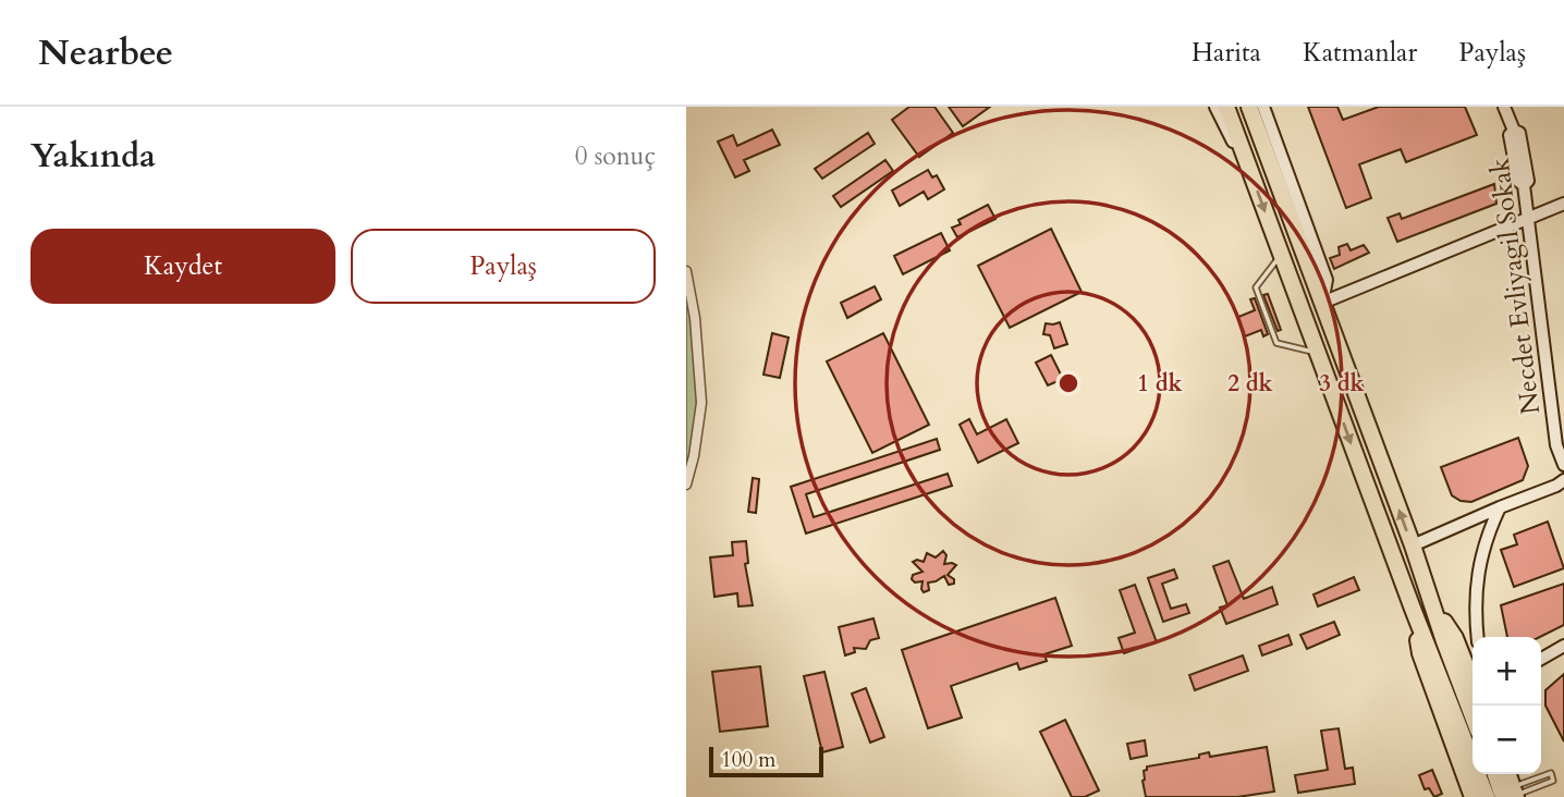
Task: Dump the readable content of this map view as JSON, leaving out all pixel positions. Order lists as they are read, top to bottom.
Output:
{
  "streets": {
    "street": ["Necdet Evliyagil Sokak"]
  },
  "scale_bar": "100 m",
  "page": {
    "header": "Nearbee",
    "nav": ["Harita", "Katmanlar", "Paylaş"],
    "heading": ["Yakında", "0 sonuç"],
    "buttons": ["Kaydet", "Paylaş"],
    "map_buttons": ["+", "−"],
    "scale": "100 m"
  },
  "rings": ["1 dk", "2 dk", "3 dk"]
}
